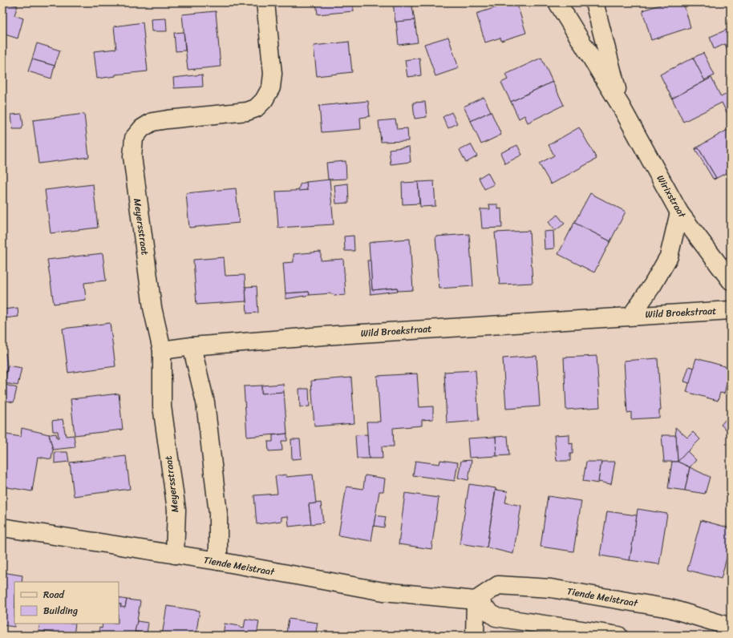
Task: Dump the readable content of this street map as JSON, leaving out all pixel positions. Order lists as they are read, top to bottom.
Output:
{
  "streets": {
    "street": [
      "Wirixstraat",
      "Meyersstraat",
      "Wild Broekstraat",
      "Tiende Meistraat"
    ]
  },
  "crossings": [
    ["Wirixstraat", "Wild Broekstraat"],
    ["Meyersstraat", "Wild Broekstraat"],
    ["Meyersstraat", "Tiende Meistraat"]
  ],
  "legend": ["Road", "Building"]
}
